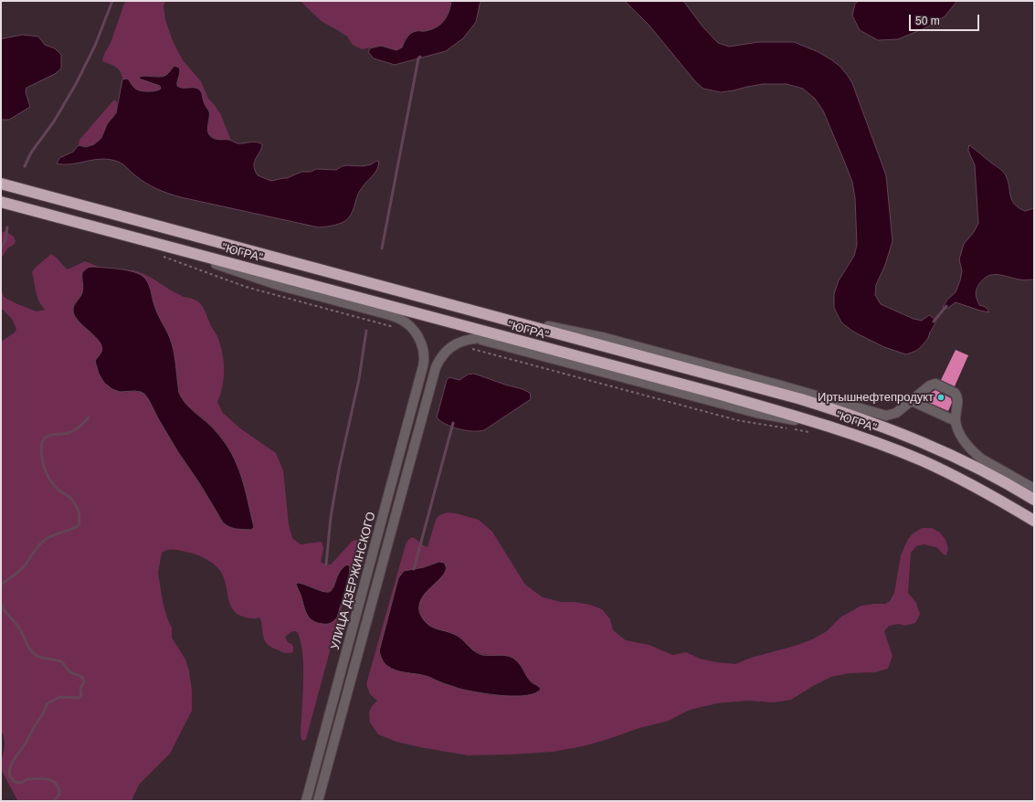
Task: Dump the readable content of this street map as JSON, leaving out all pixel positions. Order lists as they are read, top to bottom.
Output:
{
  "streets": {
    "highway": ["\"ЮГРА\""],
    "street": ["УЛИЦА ДЗЕРЖИНСКОГО"]
  },
  "crossings": [
    ["\"ЮГРА\"", "УЛИЦА ДЗЕРЖИНСКОГО"]
  ],
  "places": ["Иртышнефтепродукт"],
  "scale_bar": "50 m"
}
